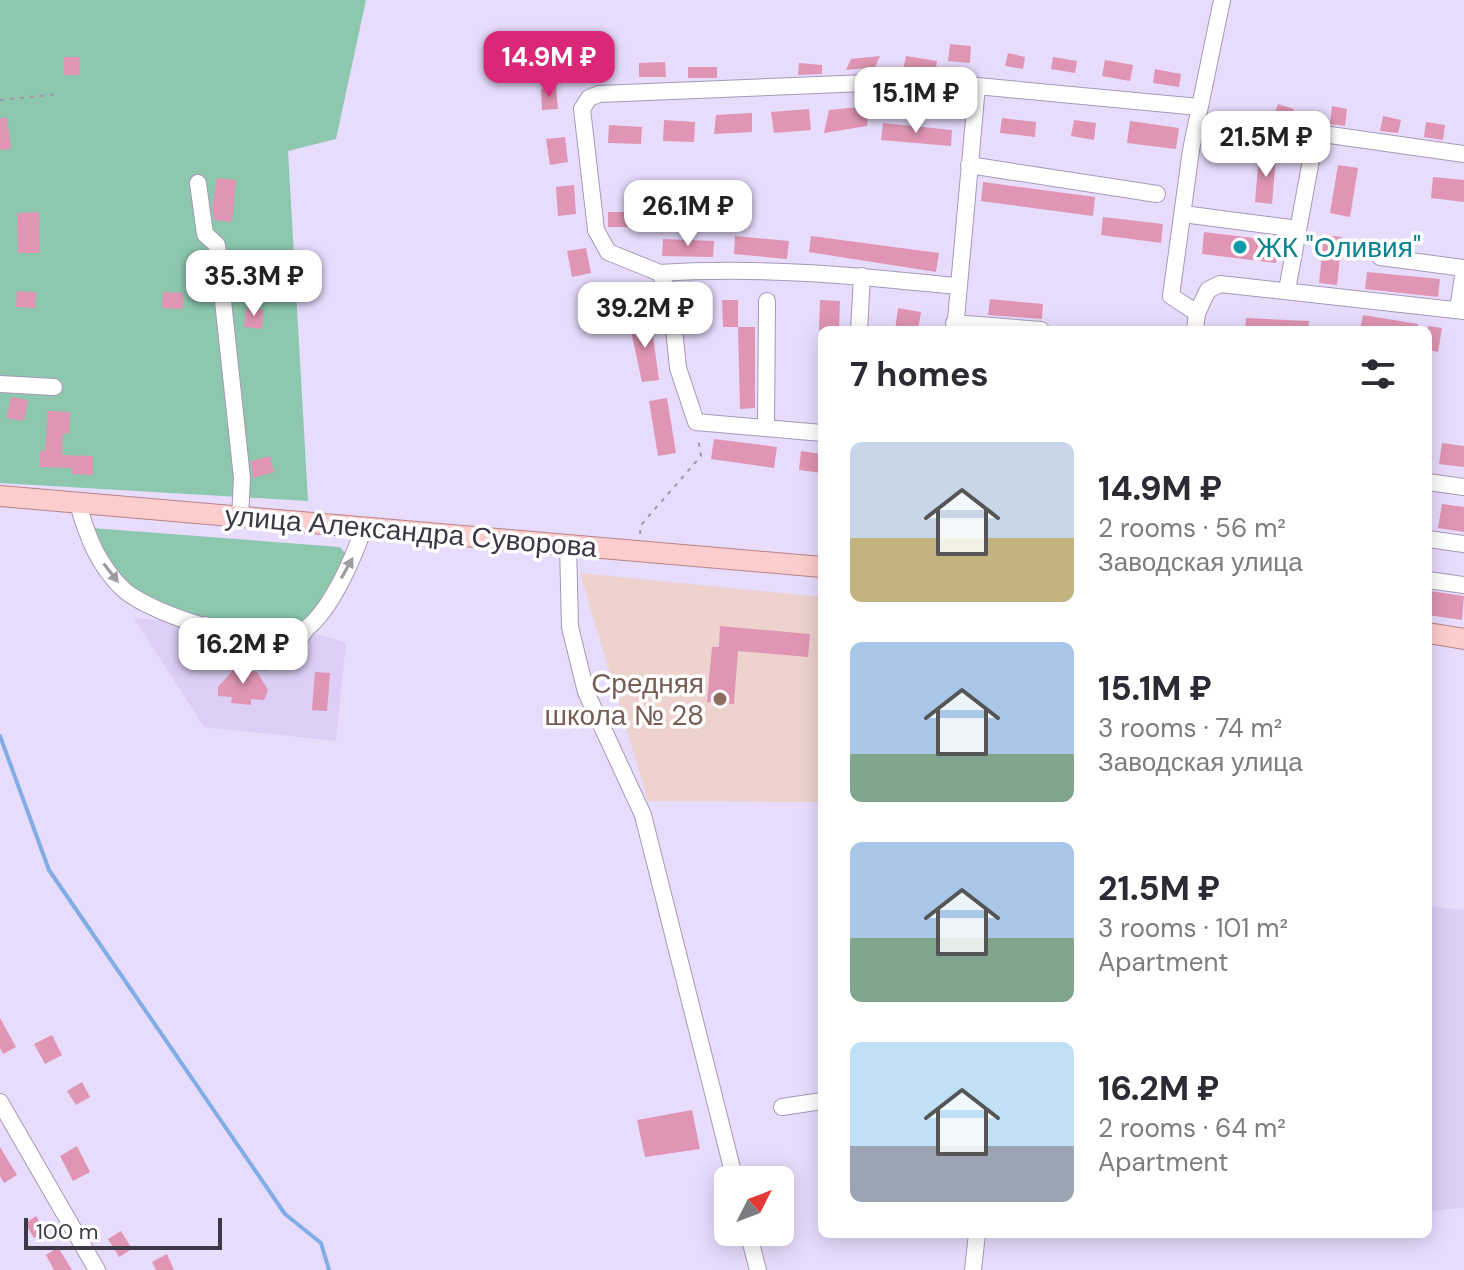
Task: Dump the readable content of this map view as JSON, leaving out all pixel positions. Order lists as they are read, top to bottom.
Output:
{
  "streets": {
    "main road": ["улица Александра Суворова"]
  },
  "places": ["ЖК \"Оливия\"", "Средняя школа № 28"],
  "scale_bar": "100 m",
  "north": "top right",
  "page": {
    "price": [
      "14.9M ₽",
      "15.1M ₽",
      "21.5M ₽",
      "26.1M ₽",
      "35.3M ₽",
      "39.2M ₽",
      "16.2M ₽"
    ],
    "heading": "7 homes",
    "list": [
      {
        "name": "14.9M ₽",
        "note": "2 rooms · 56 m² · Заводская улица"
      },
      {
        "name": "15.1M ₽",
        "note": "3 rooms · 74 m² · Заводская улица"
      },
      {
        "name": "21.5M ₽",
        "note": "3 rooms · 101 m² · Apartment"
      },
      {
        "name": "16.2M ₽",
        "note": "2 rooms · 64 m² · Apartment"
      }
    ],
    "scale": "100 m"
  }
}
